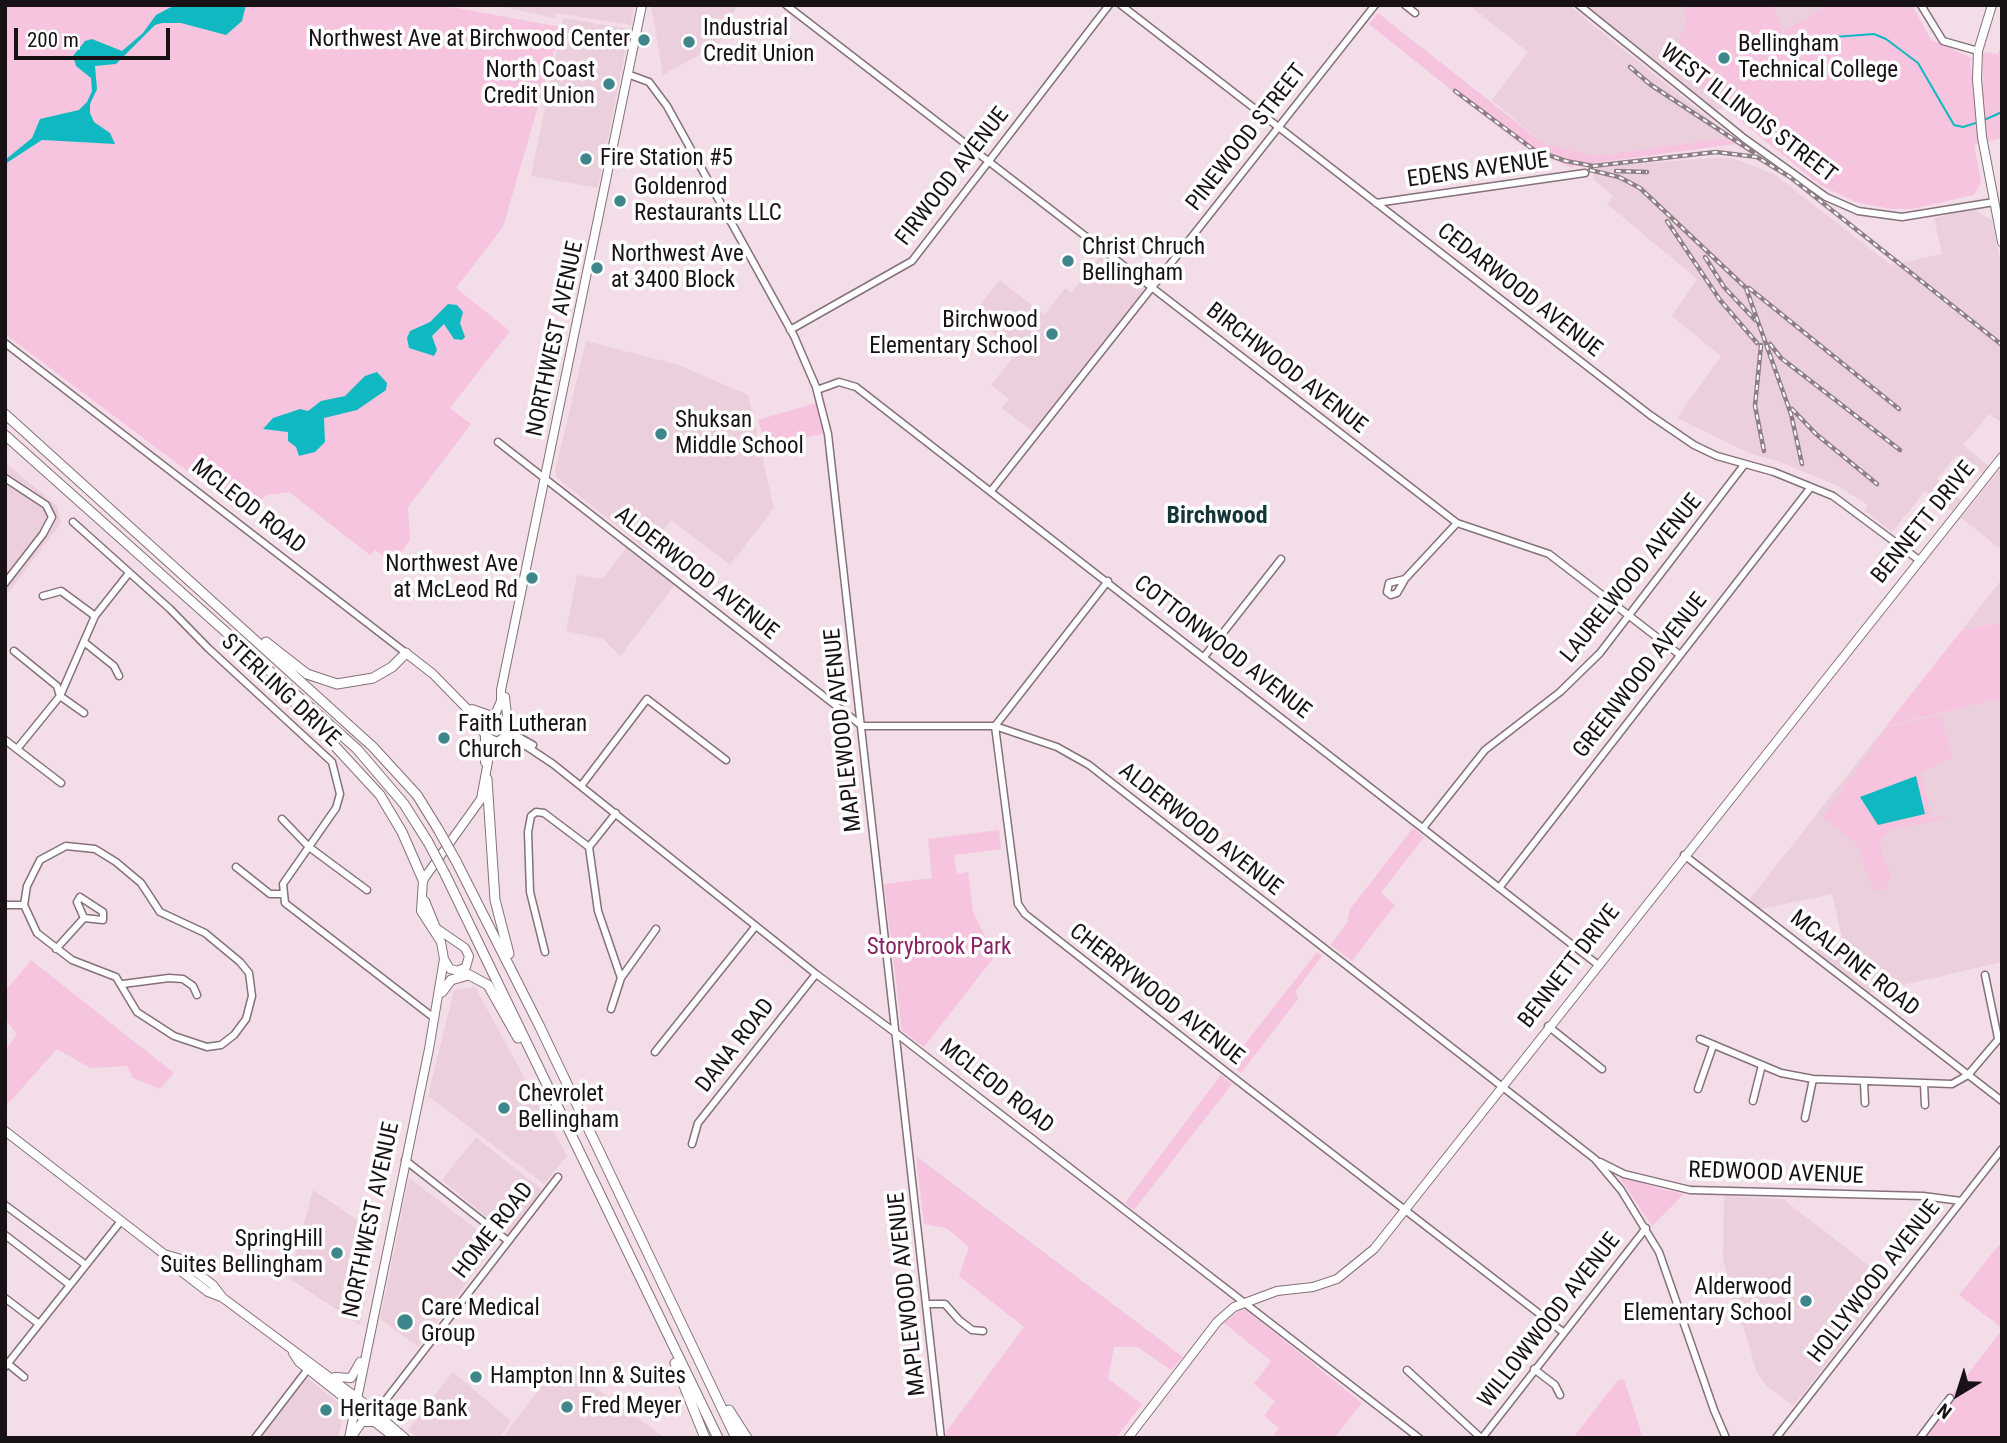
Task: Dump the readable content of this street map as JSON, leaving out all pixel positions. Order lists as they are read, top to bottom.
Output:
{
  "streets": {
    "main road": ["NORTHWEST AVENUE", "MCLEOD ROAD", "BENNETT DRIVE"],
    "street": [
      "WEST ILLINOIS STREET",
      "PINEWOOD STREET",
      "EDENS AVENUE",
      "FIRWOOD AVENUE",
      "CEDARWOOD AVENUE",
      "BIRCHWOOD AVENUE",
      "ALDERWOOD AVENUE",
      "LAURELWOOD AVENUE",
      "COTTONWOOD AVENUE",
      "GREENWOOD AVENUE",
      "STERLING DRIVE",
      "MAPLEWOOD AVENUE",
      "MCALPINE ROAD",
      "CHERRYWOOD AVENUE",
      "DANA ROAD",
      "REDWOOD AVENUE",
      "HOME ROAD",
      "HOLLYWOOD AVENUE",
      "WILLOWWOOD AVENUE"
    ]
  },
  "crossings": [
    ["PINEWOOD STREET", "CEDARWOOD AVENUE"],
    ["PINEWOOD STREET", "BIRCHWOOD AVENUE"],
    ["PINEWOOD STREET", "COTTONWOOD AVENUE"],
    ["EDENS AVENUE", "CEDARWOOD AVENUE"],
    ["FIRWOOD AVENUE", "BIRCHWOOD AVENUE"],
    ["FIRWOOD AVENUE", "MAPLEWOOD AVENUE"],
    ["CEDARWOOD AVENUE", "BENNETT DRIVE"],
    ["CEDARWOOD AVENUE", "LAURELWOOD AVENUE"],
    ["CEDARWOOD AVENUE", "GREENWOOD AVENUE"],
    ["NORTHWEST AVENUE", "MCLEOD ROAD"],
    ["NORTHWEST AVENUE", "ALDERWOOD AVENUE"],
    ["NORTHWEST AVENUE", "MAPLEWOOD AVENUE"],
    ["BIRCHWOOD AVENUE", "LAURELWOOD AVENUE"],
    ["BIRCHWOOD AVENUE", "GREENWOOD AVENUE"],
    ["MCLEOD ROAD", "BENNETT DRIVE"],
    ["MCLEOD ROAD", "MAPLEWOOD AVENUE"],
    ["MCLEOD ROAD", "DANA ROAD"],
    ["BENNETT DRIVE", "ALDERWOOD AVENUE"],
    ["BENNETT DRIVE", "COTTONWOOD AVENUE"],
    ["BENNETT DRIVE", "MCALPINE ROAD"],
    ["BENNETT DRIVE", "CHERRYWOOD AVENUE"],
    ["ALDERWOOD AVENUE", "MAPLEWOOD AVENUE"],
    ["ALDERWOOD AVENUE", "CHERRYWOOD AVENUE"],
    ["ALDERWOOD AVENUE", "REDWOOD AVENUE"],
    ["ALDERWOOD AVENUE", "WILLOWWOOD AVENUE"],
    ["LAURELWOOD AVENUE", "COTTONWOOD AVENUE"],
    ["COTTONWOOD AVENUE", "GREENWOOD AVENUE"],
    ["COTTONWOOD AVENUE", "MAPLEWOOD AVENUE"],
    ["CHERRYWOOD AVENUE", "WILLOWWOOD AVENUE"],
    ["REDWOOD AVENUE", "HOLLYWOOD AVENUE"]
  ],
  "districts": ["Birchwood"],
  "parks": ["Storybrook Park"],
  "places": [
    "Northwest Ave at Birchwood Center",
    "Industrial Credit Union",
    "Bellingham Technical College",
    "North Coast Credit Union",
    "Fire Station #5",
    "Goldenrod Restaurants LLC",
    "Christ Chruch Bellingham",
    "Northwest Ave at 3400 Block",
    "Birchwood Elementary School",
    "Shuksan Middle School",
    "Northwest Ave at McLeod Rd",
    "Faith Lutheran Church",
    "Chevrolet Bellingham",
    "SpringHill Suites Bellingham",
    "Alderwood Elementary School",
    "Care Medical Group",
    "Hampton Inn & Suites",
    "Fred Meyer",
    "Heritage Bank"
  ],
  "scale_bar": "200 m",
  "north": "bottom left"
}
